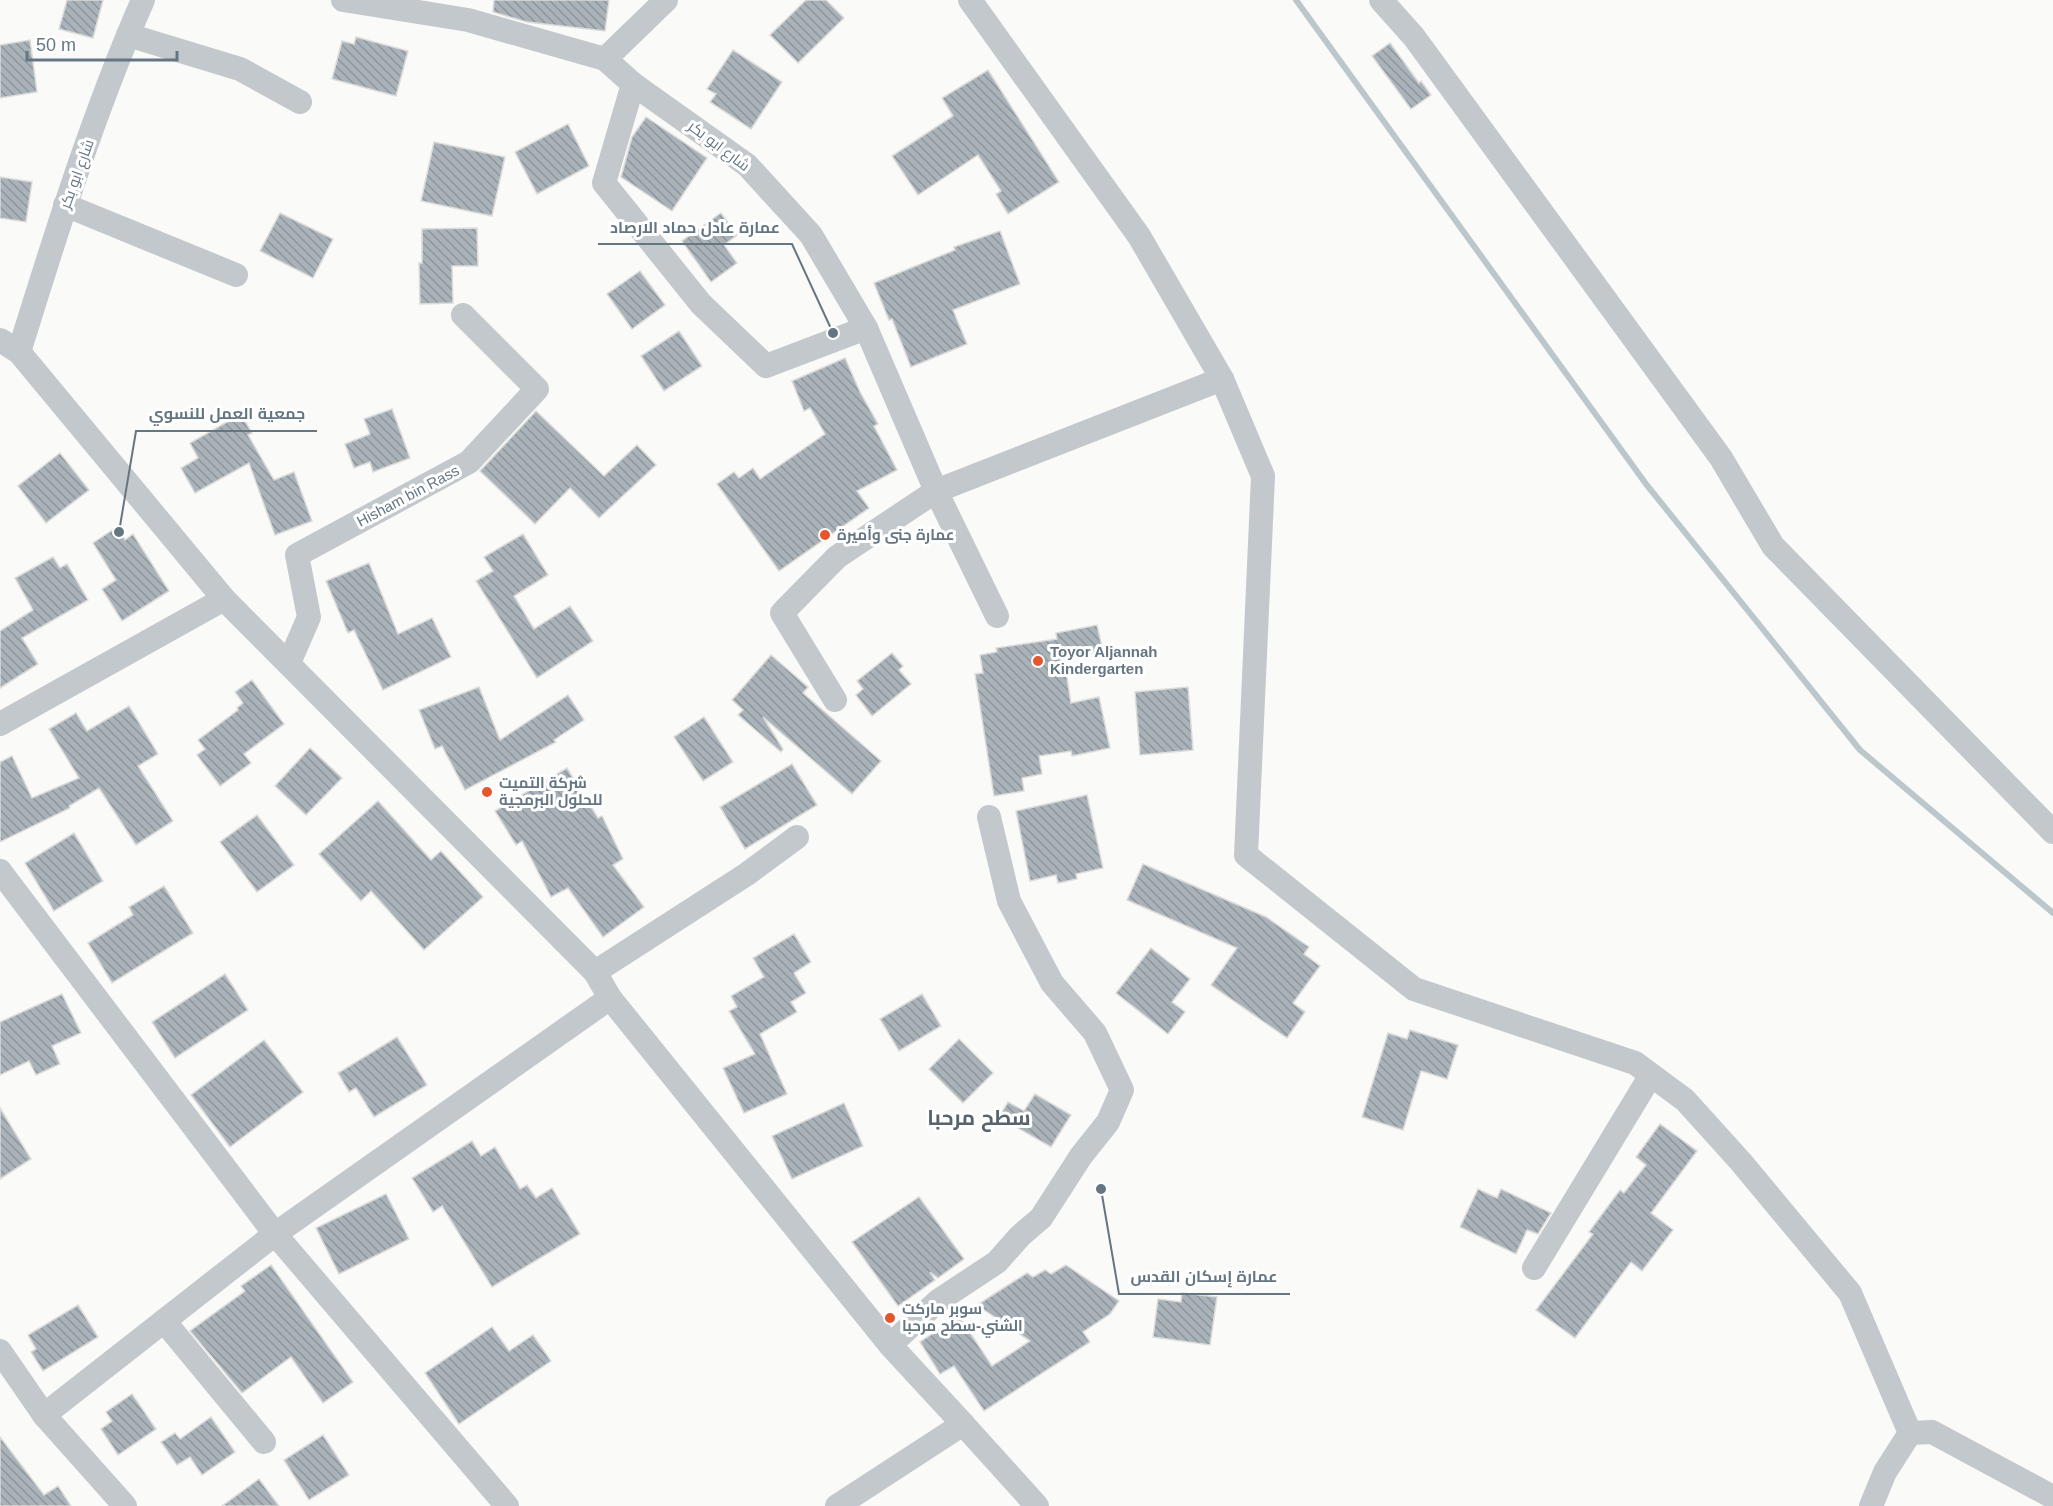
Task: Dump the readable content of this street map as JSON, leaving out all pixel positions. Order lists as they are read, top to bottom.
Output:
{
  "streets": {
    "street": ["شارع ابو بكر", "Hisham bin Rass"]
  },
  "districts": ["سطح مرحبا"],
  "places": [
    "عمارة عادل حماد الارصاد",
    "جمعية العمل للنسوي",
    "عمارة جنى وأميرة",
    "Toyor Aljannah Kindergarten",
    "شركة التميت للحلول البرمجية",
    "عمارة إسكان القدس",
    "سوبر ماركت الشني-سطح مرحبا"
  ],
  "scale_bar": "50 m"
}
